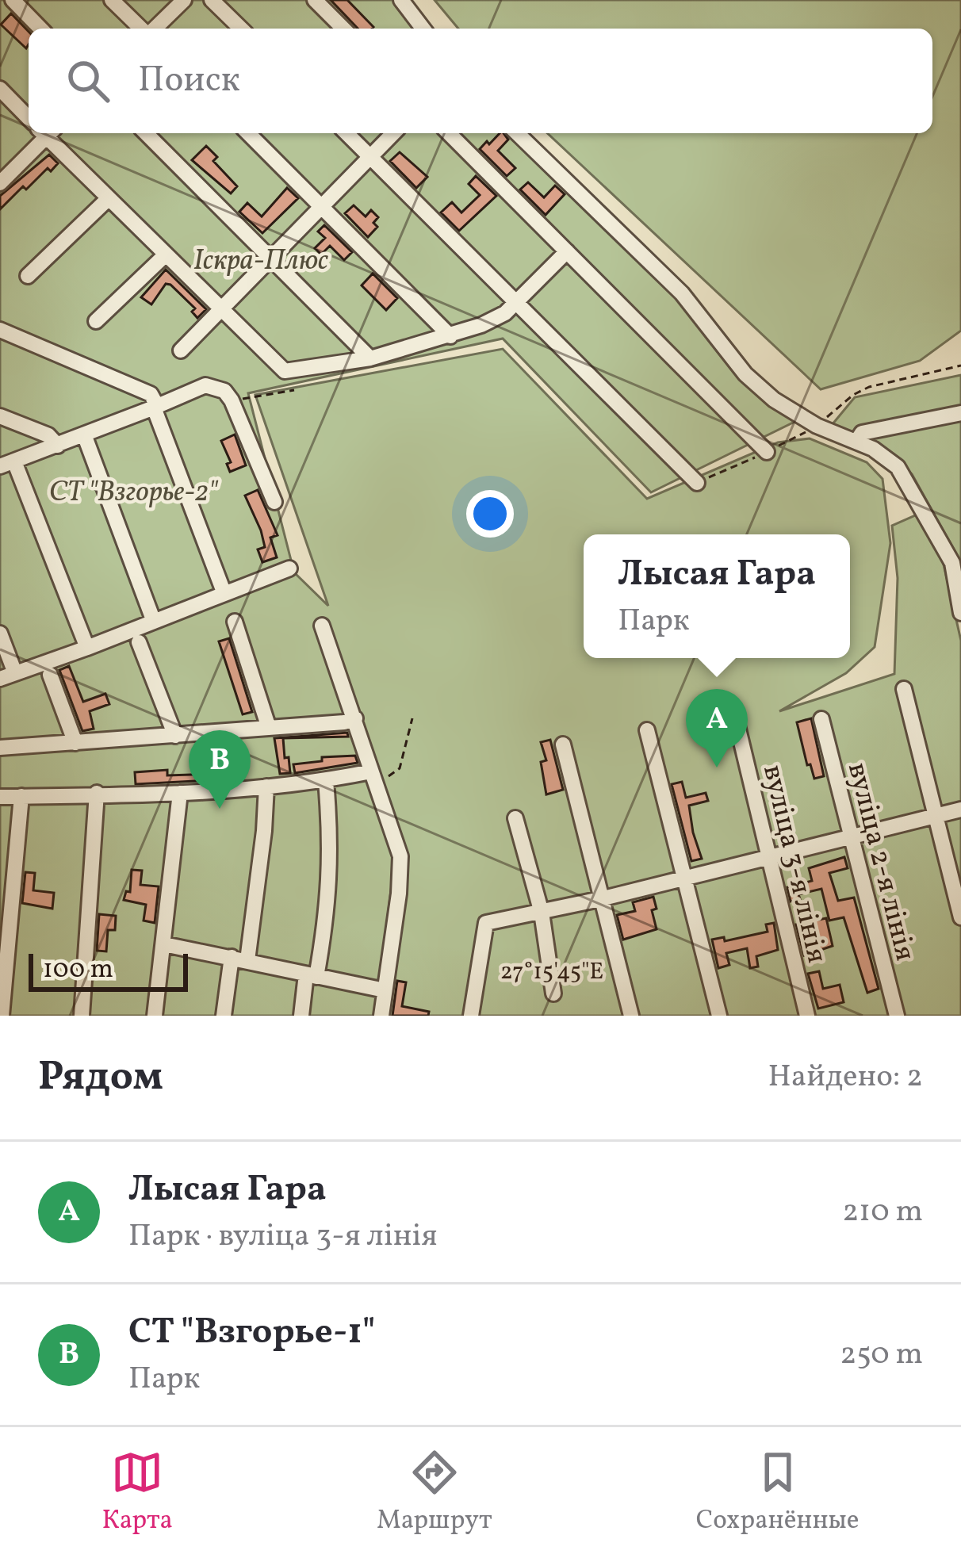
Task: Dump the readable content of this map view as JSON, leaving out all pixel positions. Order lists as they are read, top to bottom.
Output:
{
  "streets": {
    "street": ["вуліца 2-я лінія", "вуліца 3-я лінія"]
  },
  "parks": ["Іскра-Плюс", "СТ \"Взгорье-2\""],
  "scale_bar": "100 m",
  "page": {
    "search": "Поиск",
    "popup": ["Лысая Гара", "Парк"],
    "pins": ["A", "B"],
    "scale": "100 m",
    "heading": ["Рядом", "Найдено: 2"],
    "list": [
      {
        "mark": "A",
        "name": "Лысая Гара",
        "note": "Парк · вуліца 3-я лінія",
        "value": "210 m"
      },
      {
        "mark": "B",
        "name": "СТ \"Взгорье-1\"",
        "note": "Парк",
        "value": "250 m"
      }
    ],
    "nav": ["Карта", "Маршрут", "Сохранённые"]
  },
  "coordinates": ["27°15'45\"E"]
}
